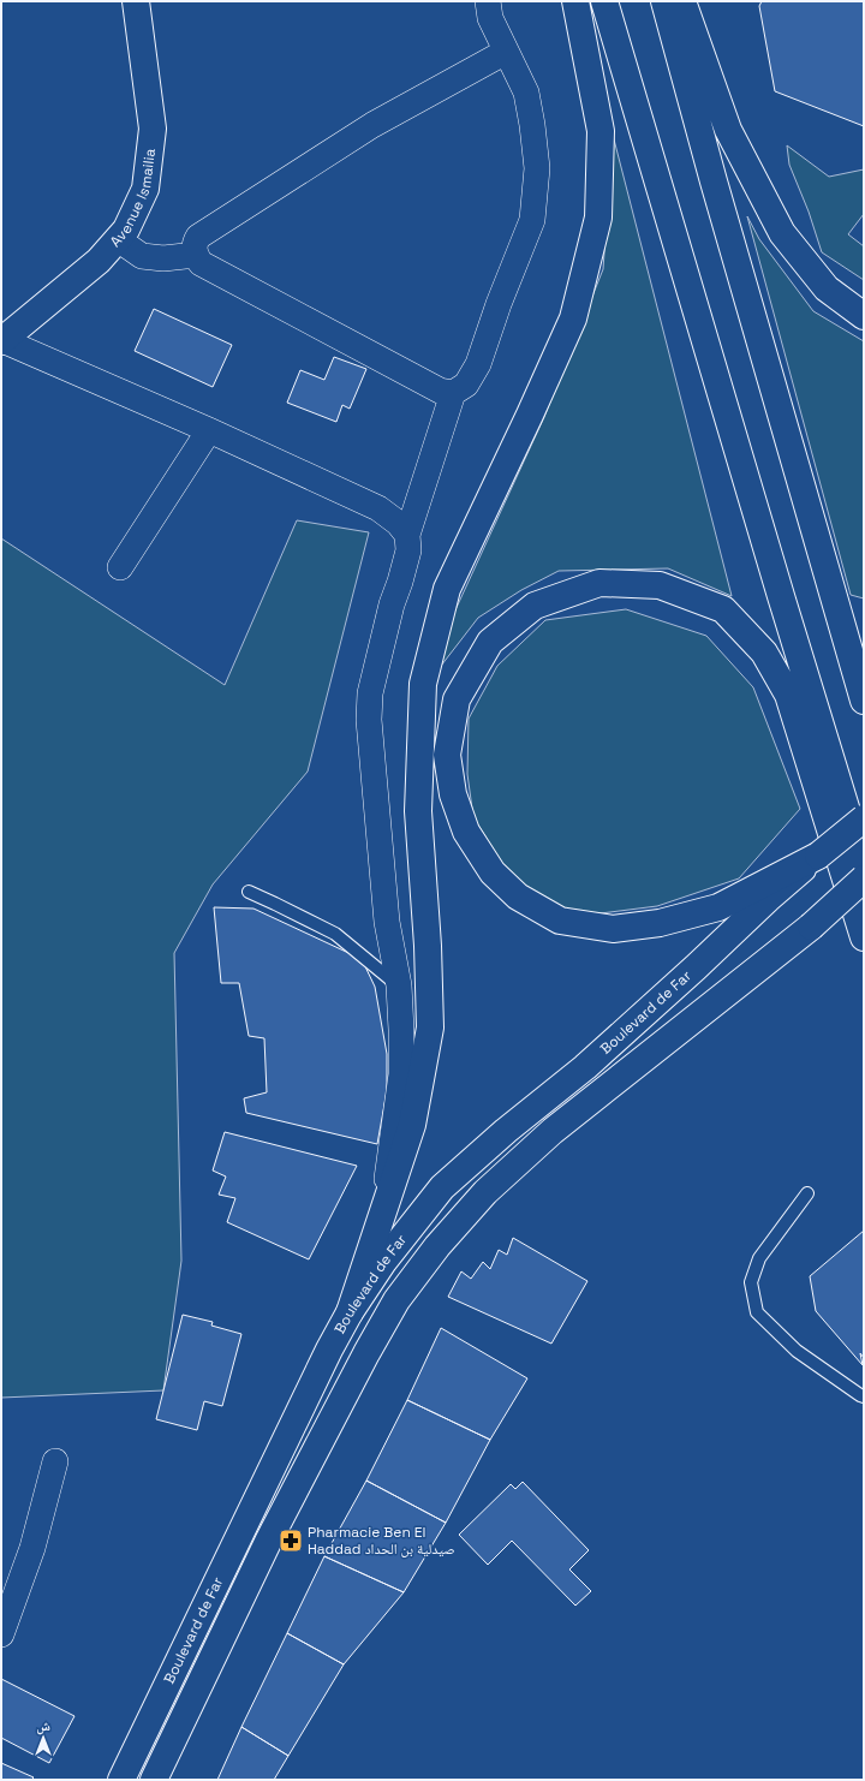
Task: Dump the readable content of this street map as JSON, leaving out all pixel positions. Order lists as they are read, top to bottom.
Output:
{
  "streets": {
    "main road": ["Avenue Ismailia", "Boulevard de Far"]
  },
  "places": {
    "pharmacy": ["Pharmacie Ben El Haddad صيدلية بن الحداد"]
  },
  "north": "top"
}
